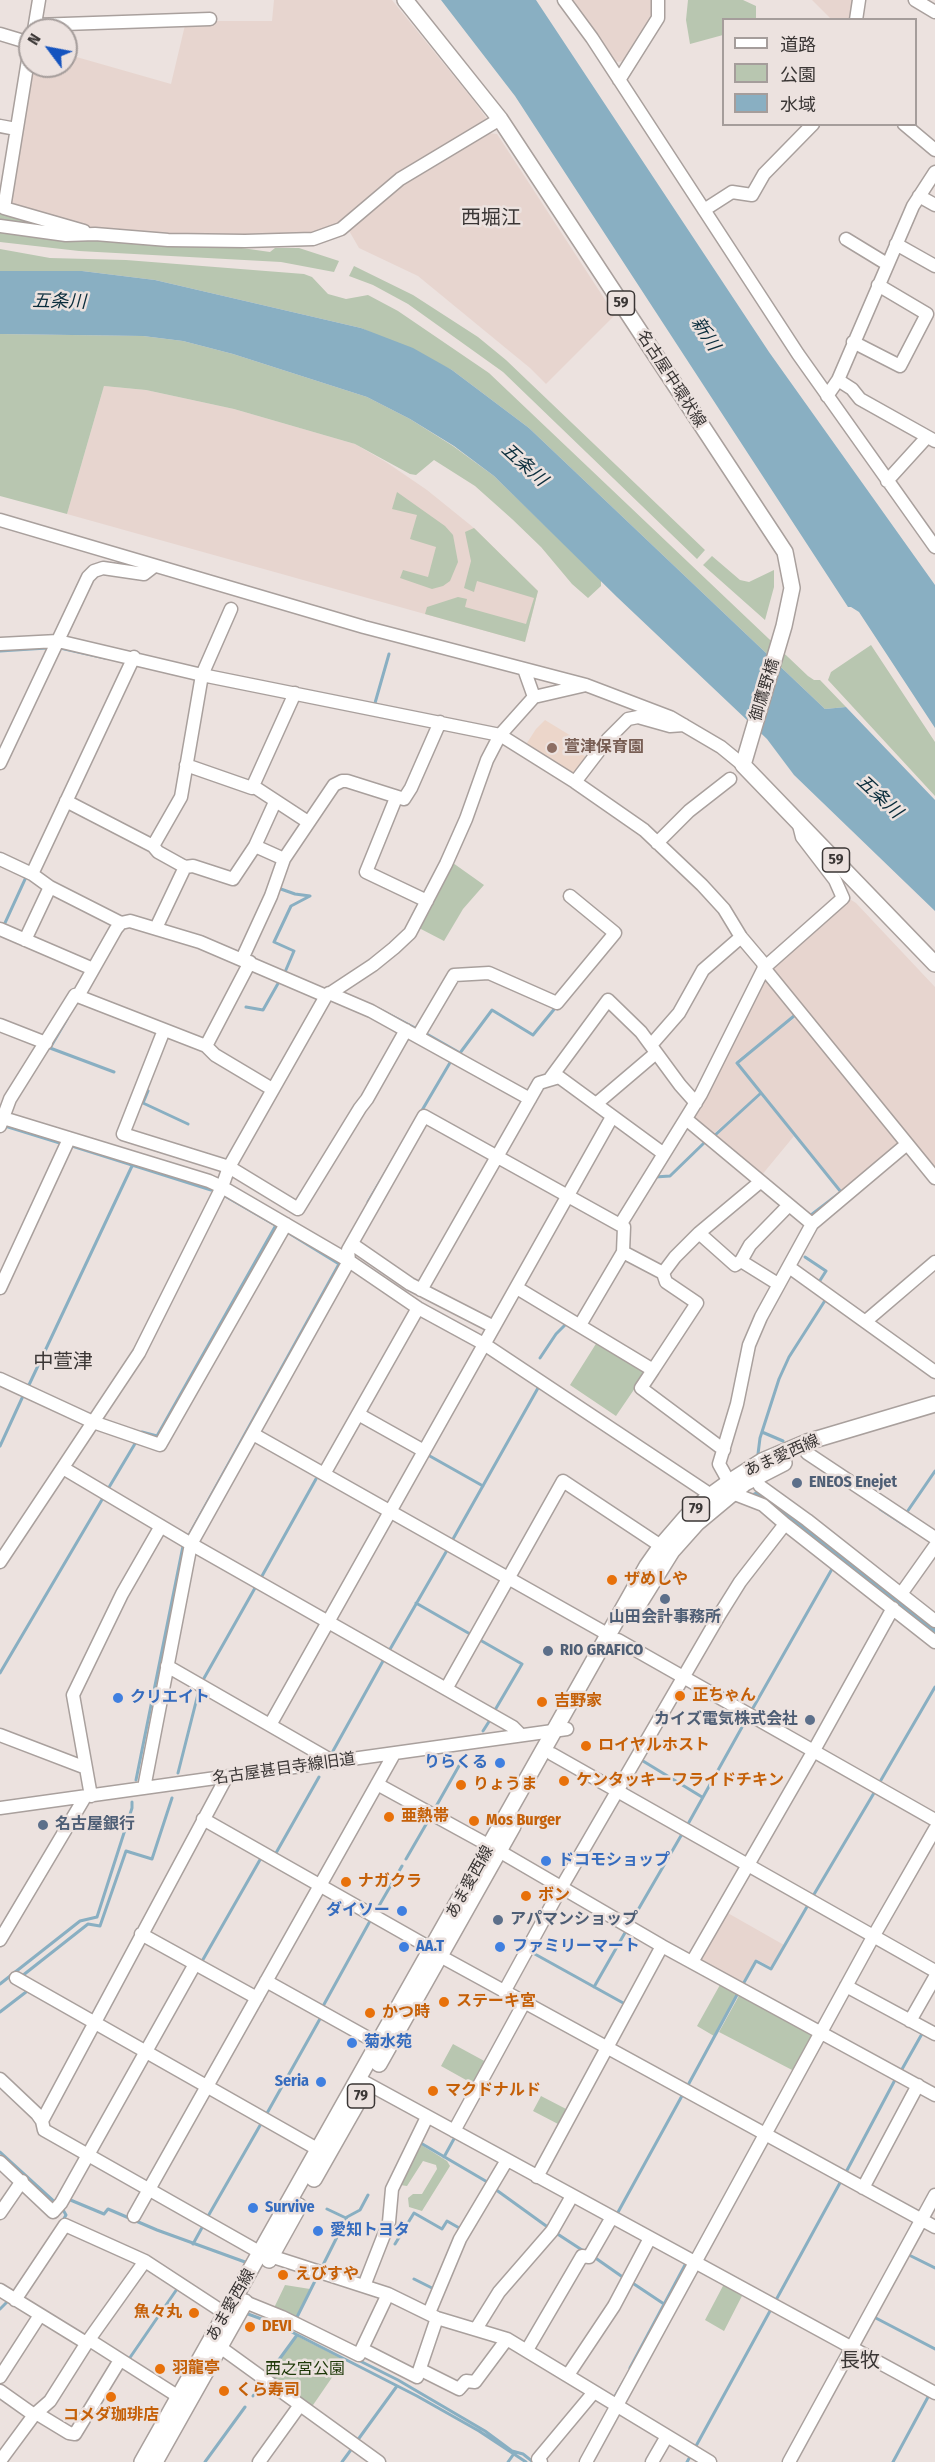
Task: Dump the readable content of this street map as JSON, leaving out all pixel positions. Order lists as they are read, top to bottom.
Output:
{
  "streets": {
    "main road": [
      "59",
      "名古屋中環状線",
      "御鷹野橋",
      "あま愛西線",
      "79"
    ],
    "street": ["名古屋甚目寺線旧道"]
  },
  "crossings": [
    ["59", "御鷹野橋"],
    ["名古屋中環状線", "御鷹野橋"],
    ["あま愛西線", "名古屋甚目寺線旧道"]
  ],
  "districts": ["西堀江", "中萱津", "長牧"],
  "water": ["五条川", "新川"],
  "parks": ["西之宮公園"],
  "places": [
    "萱津保育園",
    "ENEOS Enejet",
    "ザめしや",
    "山田会計事務所",
    "RIO GRAFICO",
    "正ちゃん",
    "クリエイト",
    "吉野家",
    "カイズ電気株式会社",
    "ロイヤルホスト",
    "りらくる",
    "ケンタッキーフライドチキン",
    "りょうま",
    "亜熱帯",
    "Mos Burger",
    "名古屋銀行",
    "ドコモショップ",
    "ナガクラ",
    "ボン",
    "ダイソー",
    "アパマンショップ",
    "AA.T",
    "ファミリーマート",
    "ステーキ宮",
    "かつ時",
    "菊水苑",
    "Seria",
    "マクドナルド",
    "Survive",
    "愛知トヨタ",
    "えびすや",
    "魚々丸",
    "DEVI",
    "羽龍亭",
    "くら寿司",
    "コメダ珈琲店"
  ],
  "legend": ["道路", "公園", "水域"],
  "north": "top left"
}
